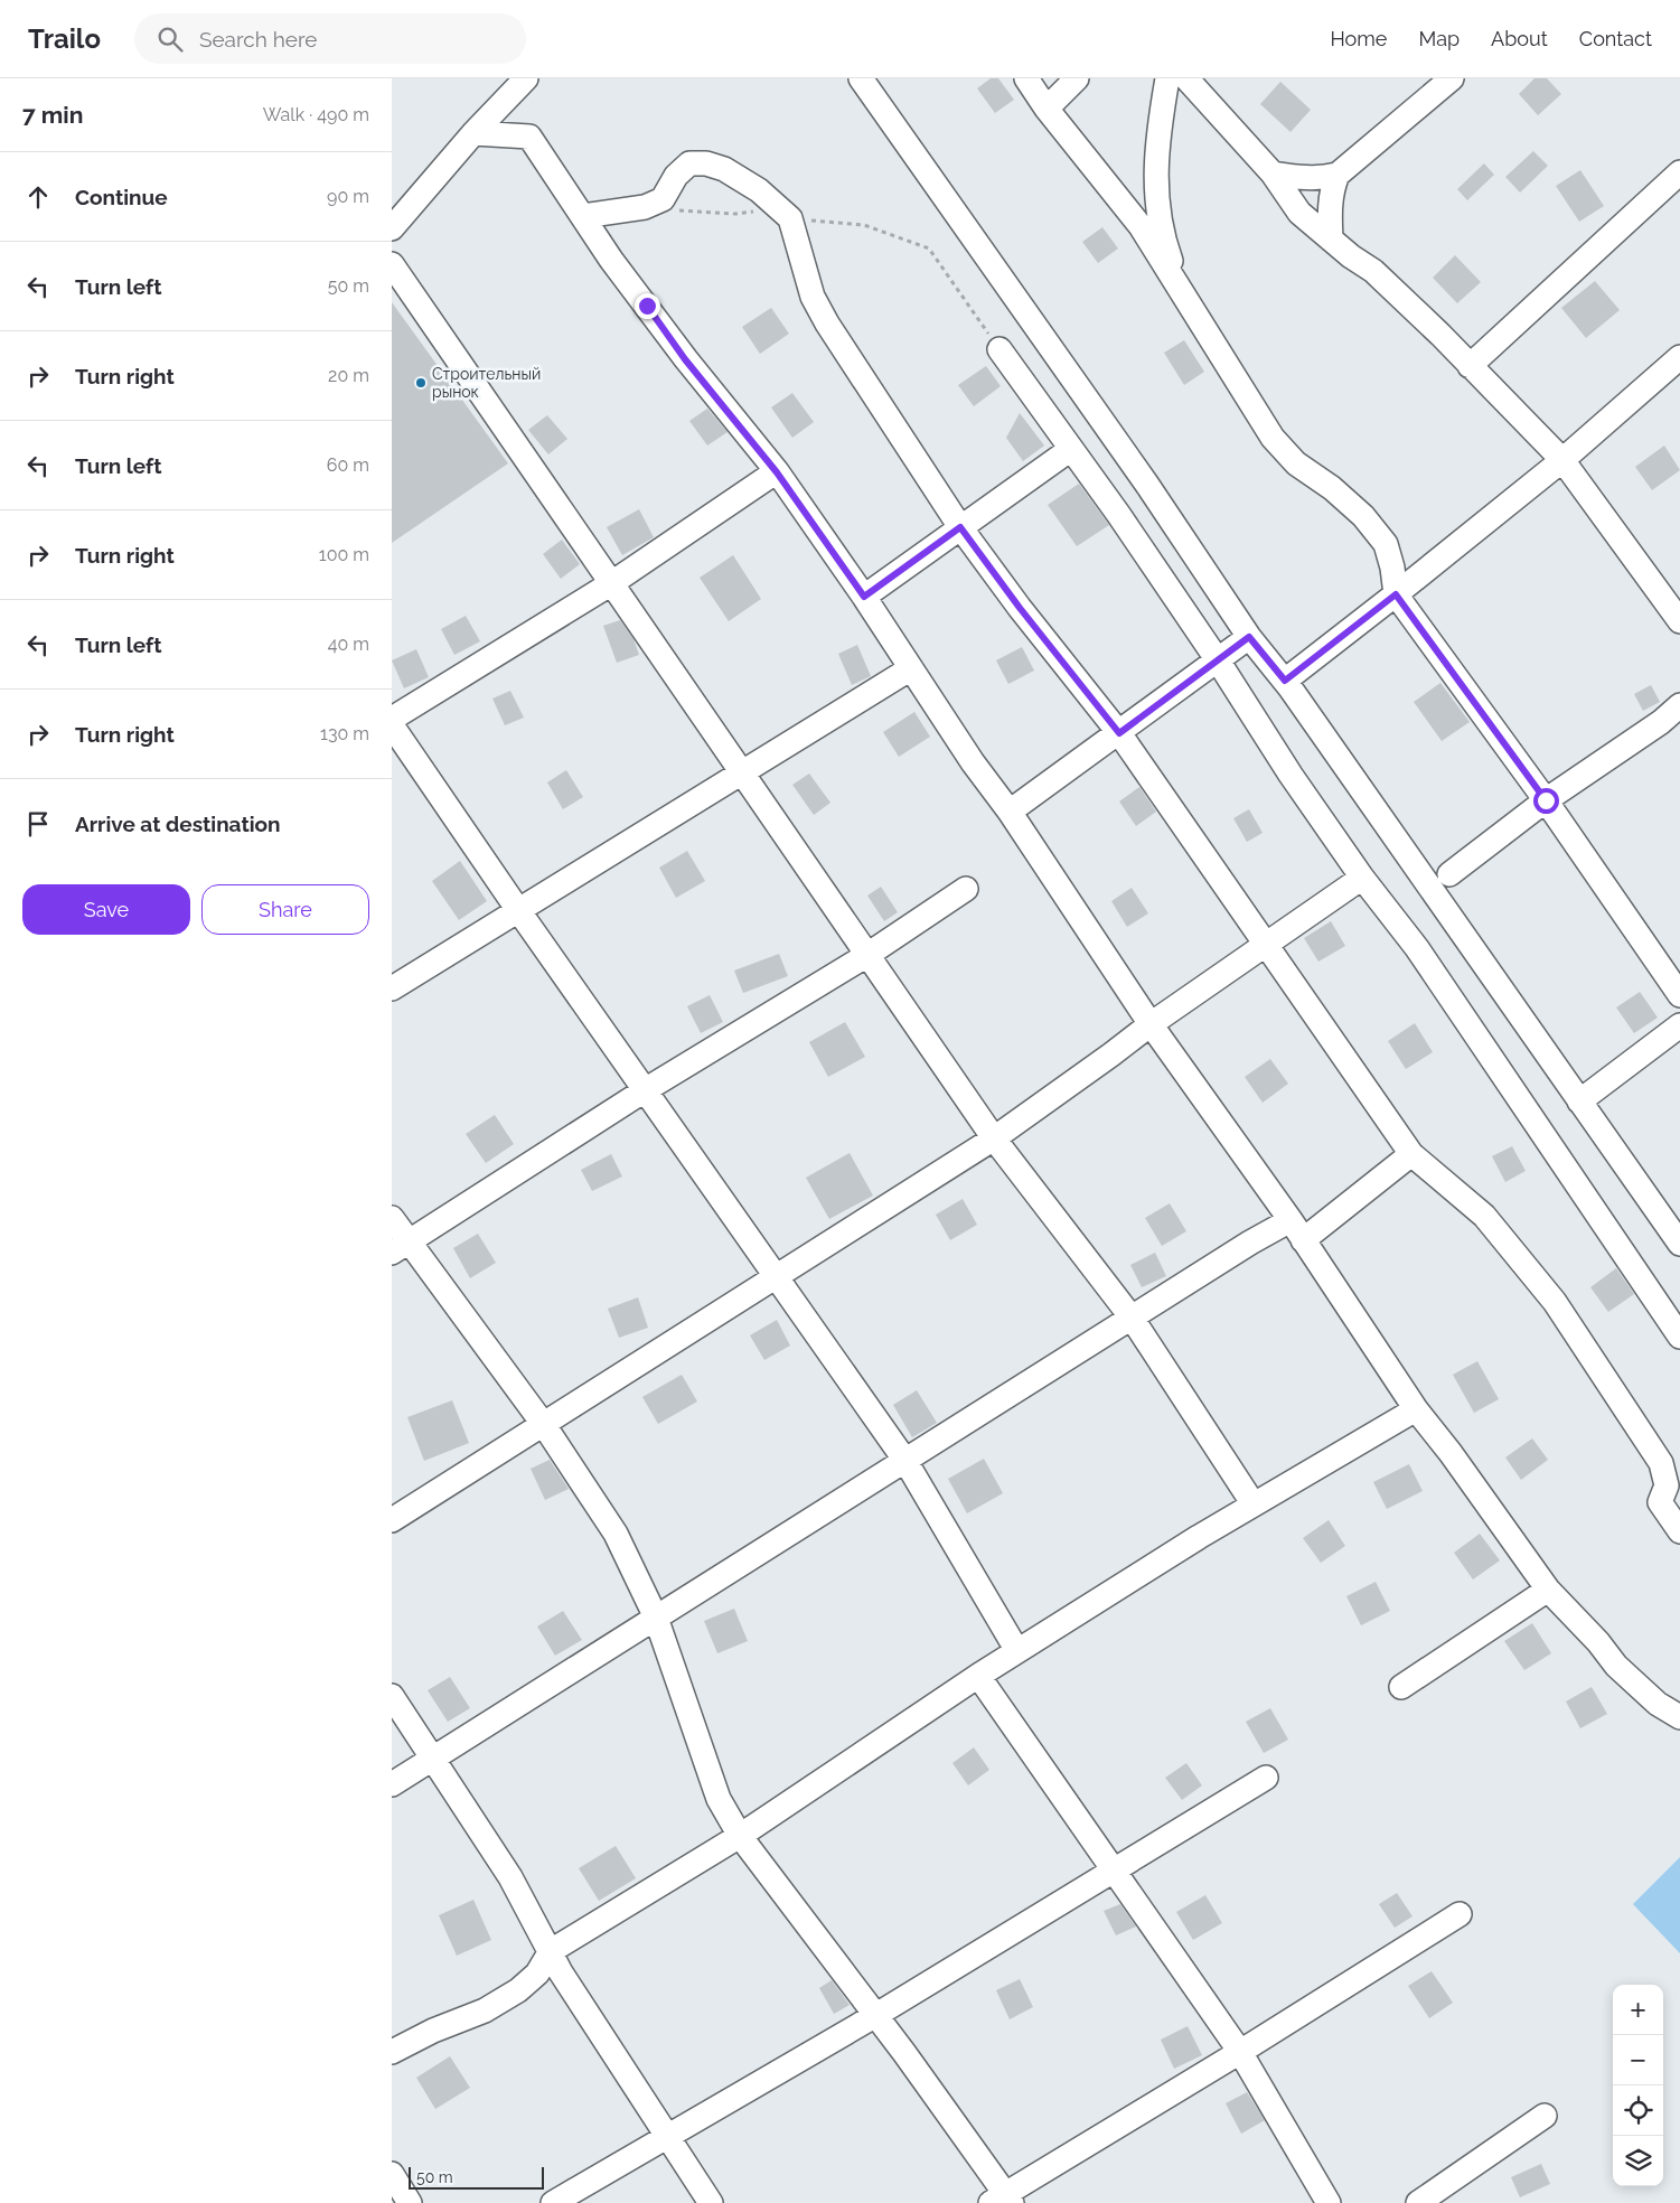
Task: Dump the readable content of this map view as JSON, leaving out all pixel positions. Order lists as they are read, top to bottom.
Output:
{
  "places": ["Строительный рынок"],
  "scale_bar": "50 m",
  "page": {
    "header": "Trailo",
    "search": "Search here",
    "nav": [
      "Home",
      "Map",
      "About",
      "Contact"
    ],
    "heading": ["7 min", "Walk · 490 m"],
    "list": [
      ["Continue", "90 m"],
      ["Turn left", "50 m"],
      ["Turn right", "20 m"],
      ["Turn left", "60 m"],
      ["Turn right", "100 m"],
      ["Turn left", "40 m"],
      ["Turn right", "130 m"],
      "Arrive at destination"
    ],
    "buttons": ["Save", "Share"],
    "map_buttons": ["+", "−"],
    "scale": "50 m"
  }
}
